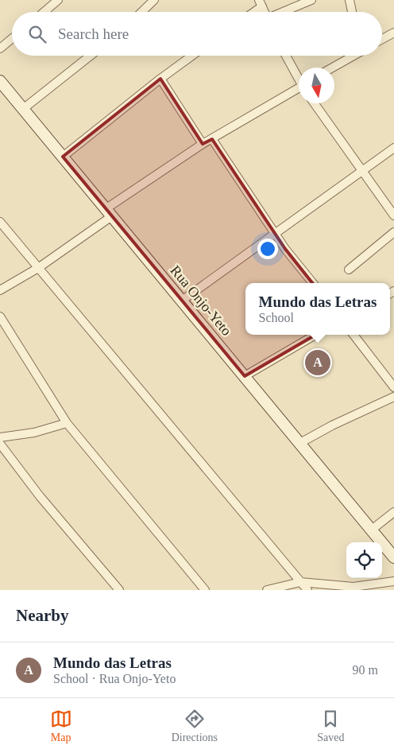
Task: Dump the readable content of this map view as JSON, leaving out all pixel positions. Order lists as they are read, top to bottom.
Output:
{
  "streets": {
    "main road": ["Rua Onjo-Yeto"]
  },
  "north": "bottom",
  "page": {
    "search": "Search here",
    "popup": ["Mundo das Letras", "School"],
    "pins": "A",
    "heading": "Nearby",
    "list": [
      {
        "mark": "A",
        "name": "Mundo das Letras",
        "note": "School · Rua Onjo-Yeto",
        "value": "90 m"
      }
    ],
    "nav": ["Map", "Directions", "Saved"]
  }
}
